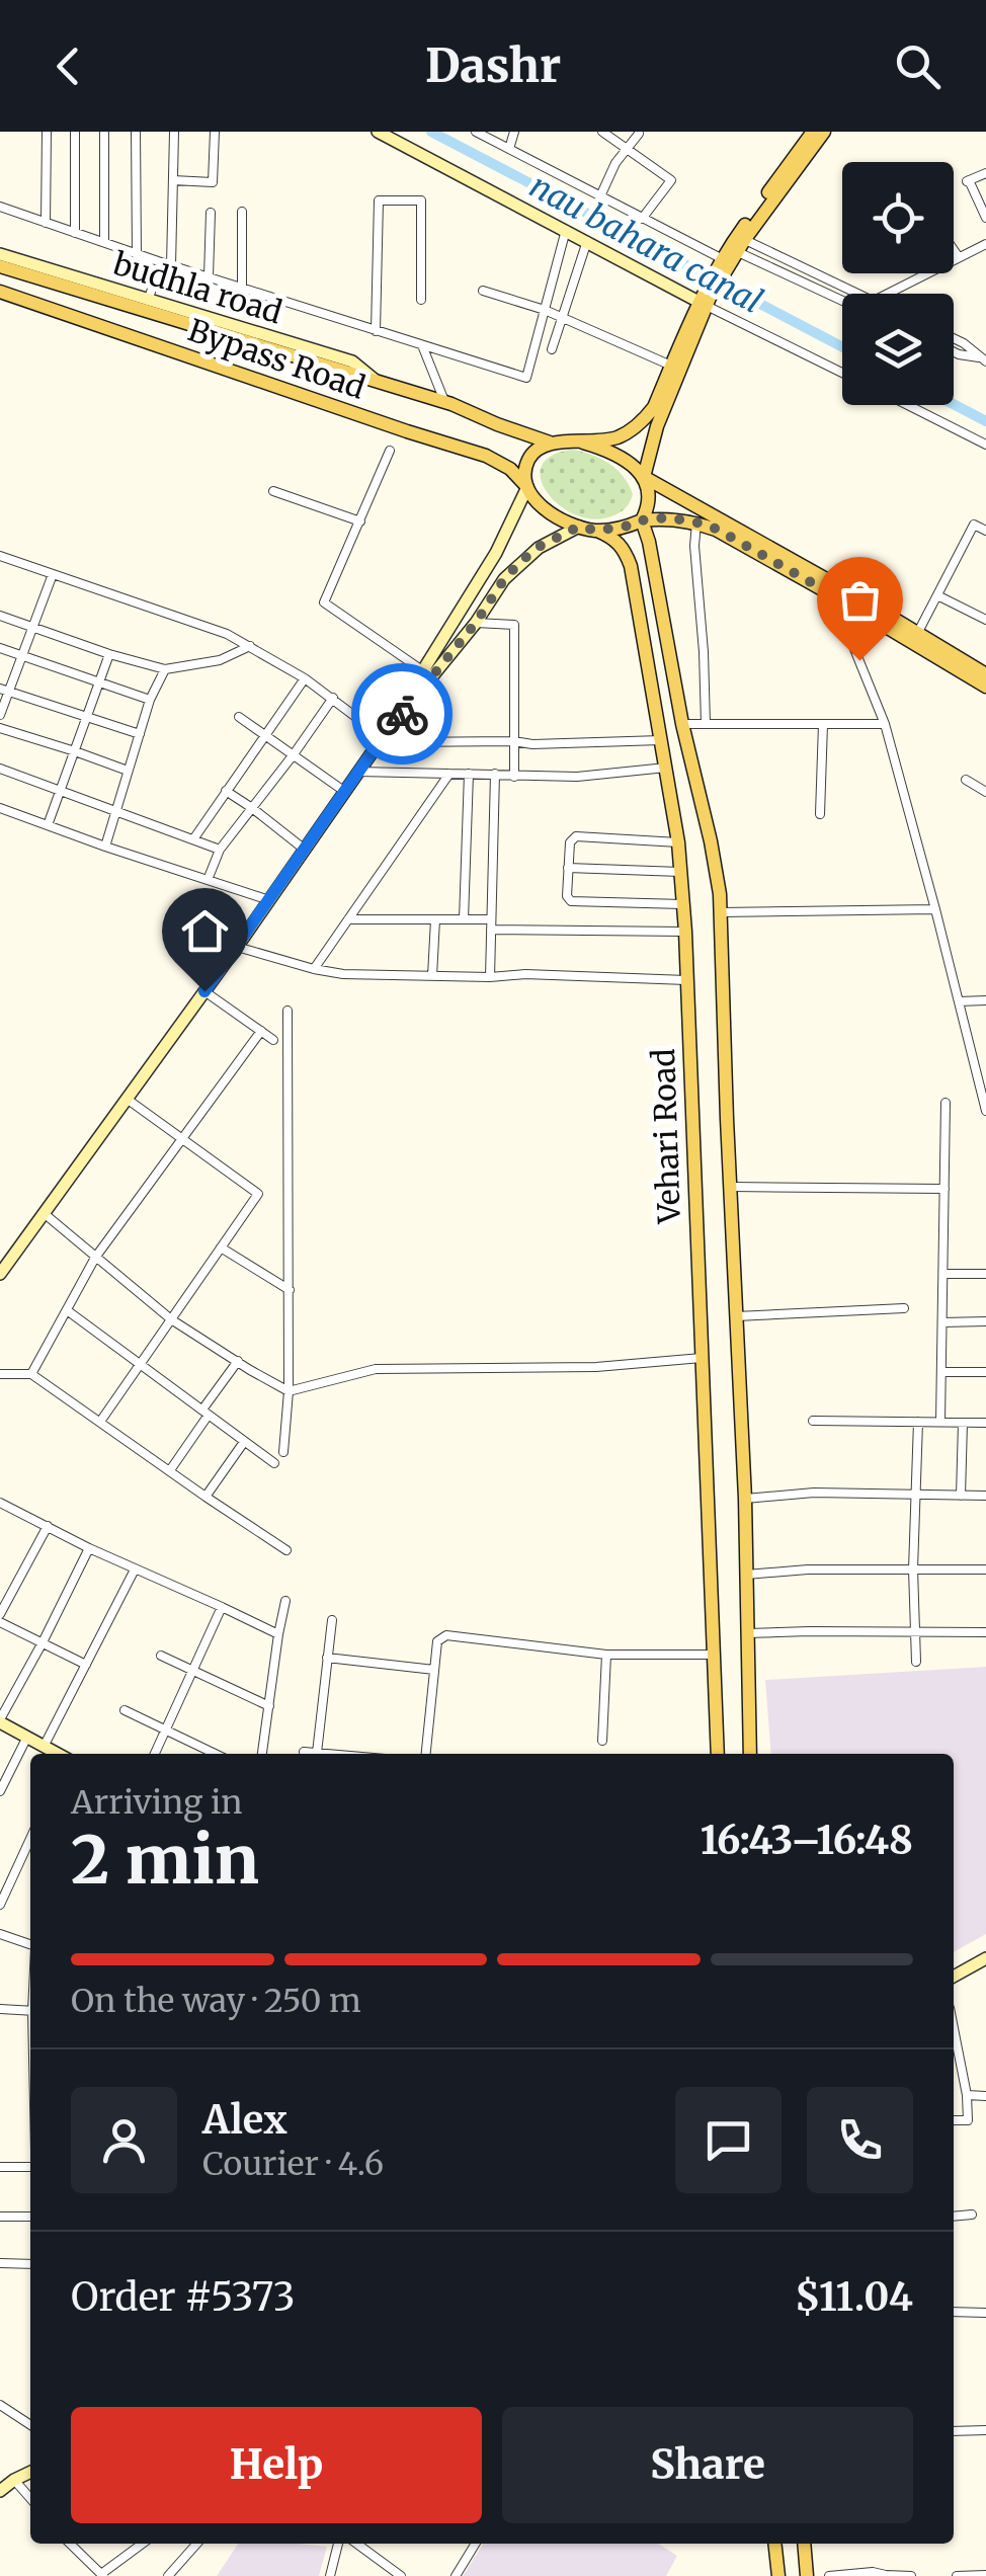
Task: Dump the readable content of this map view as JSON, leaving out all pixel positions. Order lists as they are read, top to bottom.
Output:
{
  "streets": {
    "main road": ["budhla road", "Bypass Road", "Vehari Road"]
  },
  "crossings": [
    ["Bypass Road", "Vehari Road"]
  ],
  "water": ["nau bahara canal"],
  "page": {
    "header": "Dashr",
    "heading": ["2 min", "Arriving in", "16:43–16:48"],
    "panel": [
      "Alex",
      "Courier · 4.6",
      "Order #5373",
      "$11.04"
    ],
    "bar": "On the way · 250 m",
    "buttons": ["Help", "Share"]
  }
}
